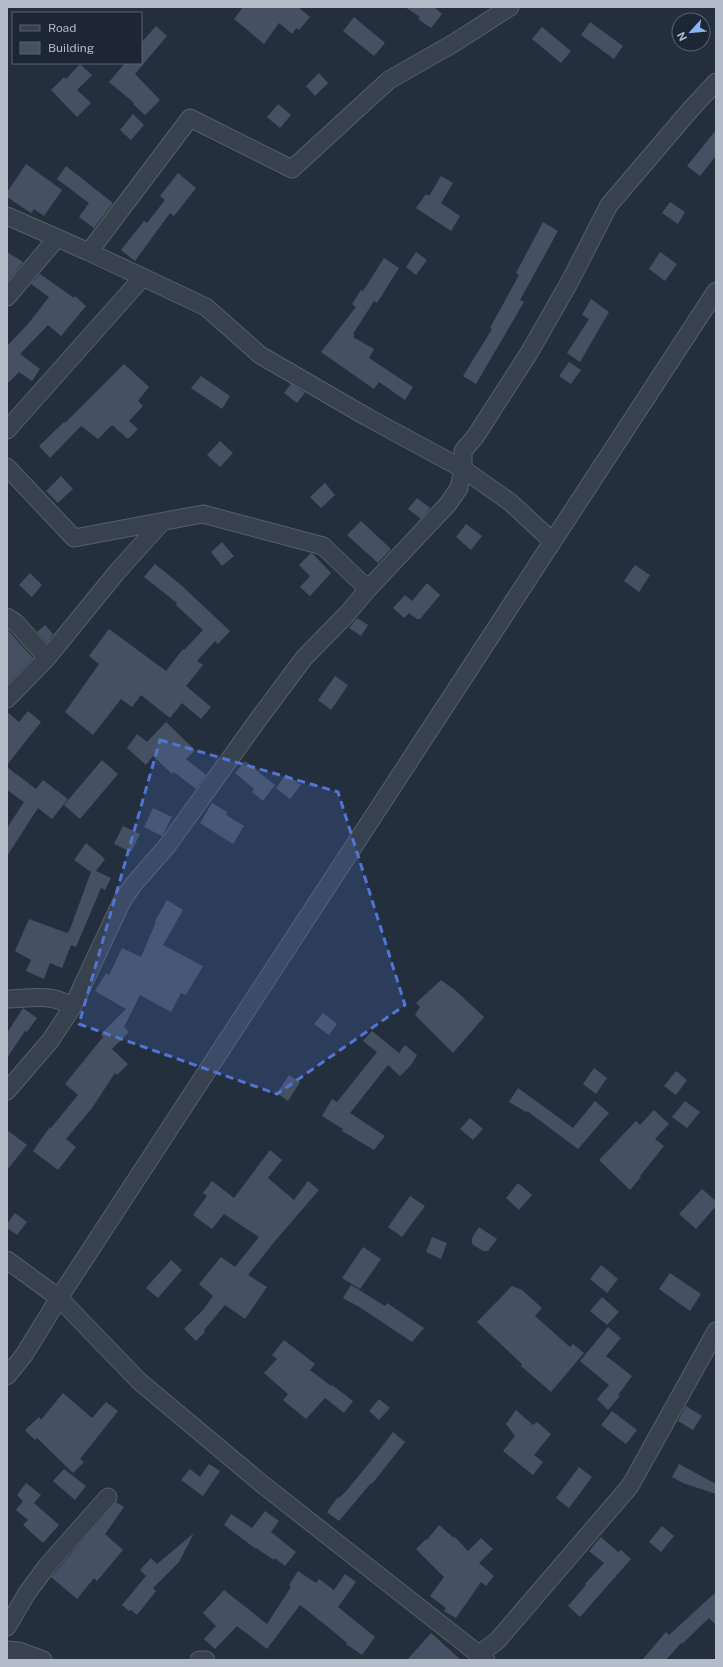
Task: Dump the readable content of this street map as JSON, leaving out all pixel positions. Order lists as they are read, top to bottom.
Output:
{
  "legend": ["Road", "Building"],
  "north": "bottom left"
}
